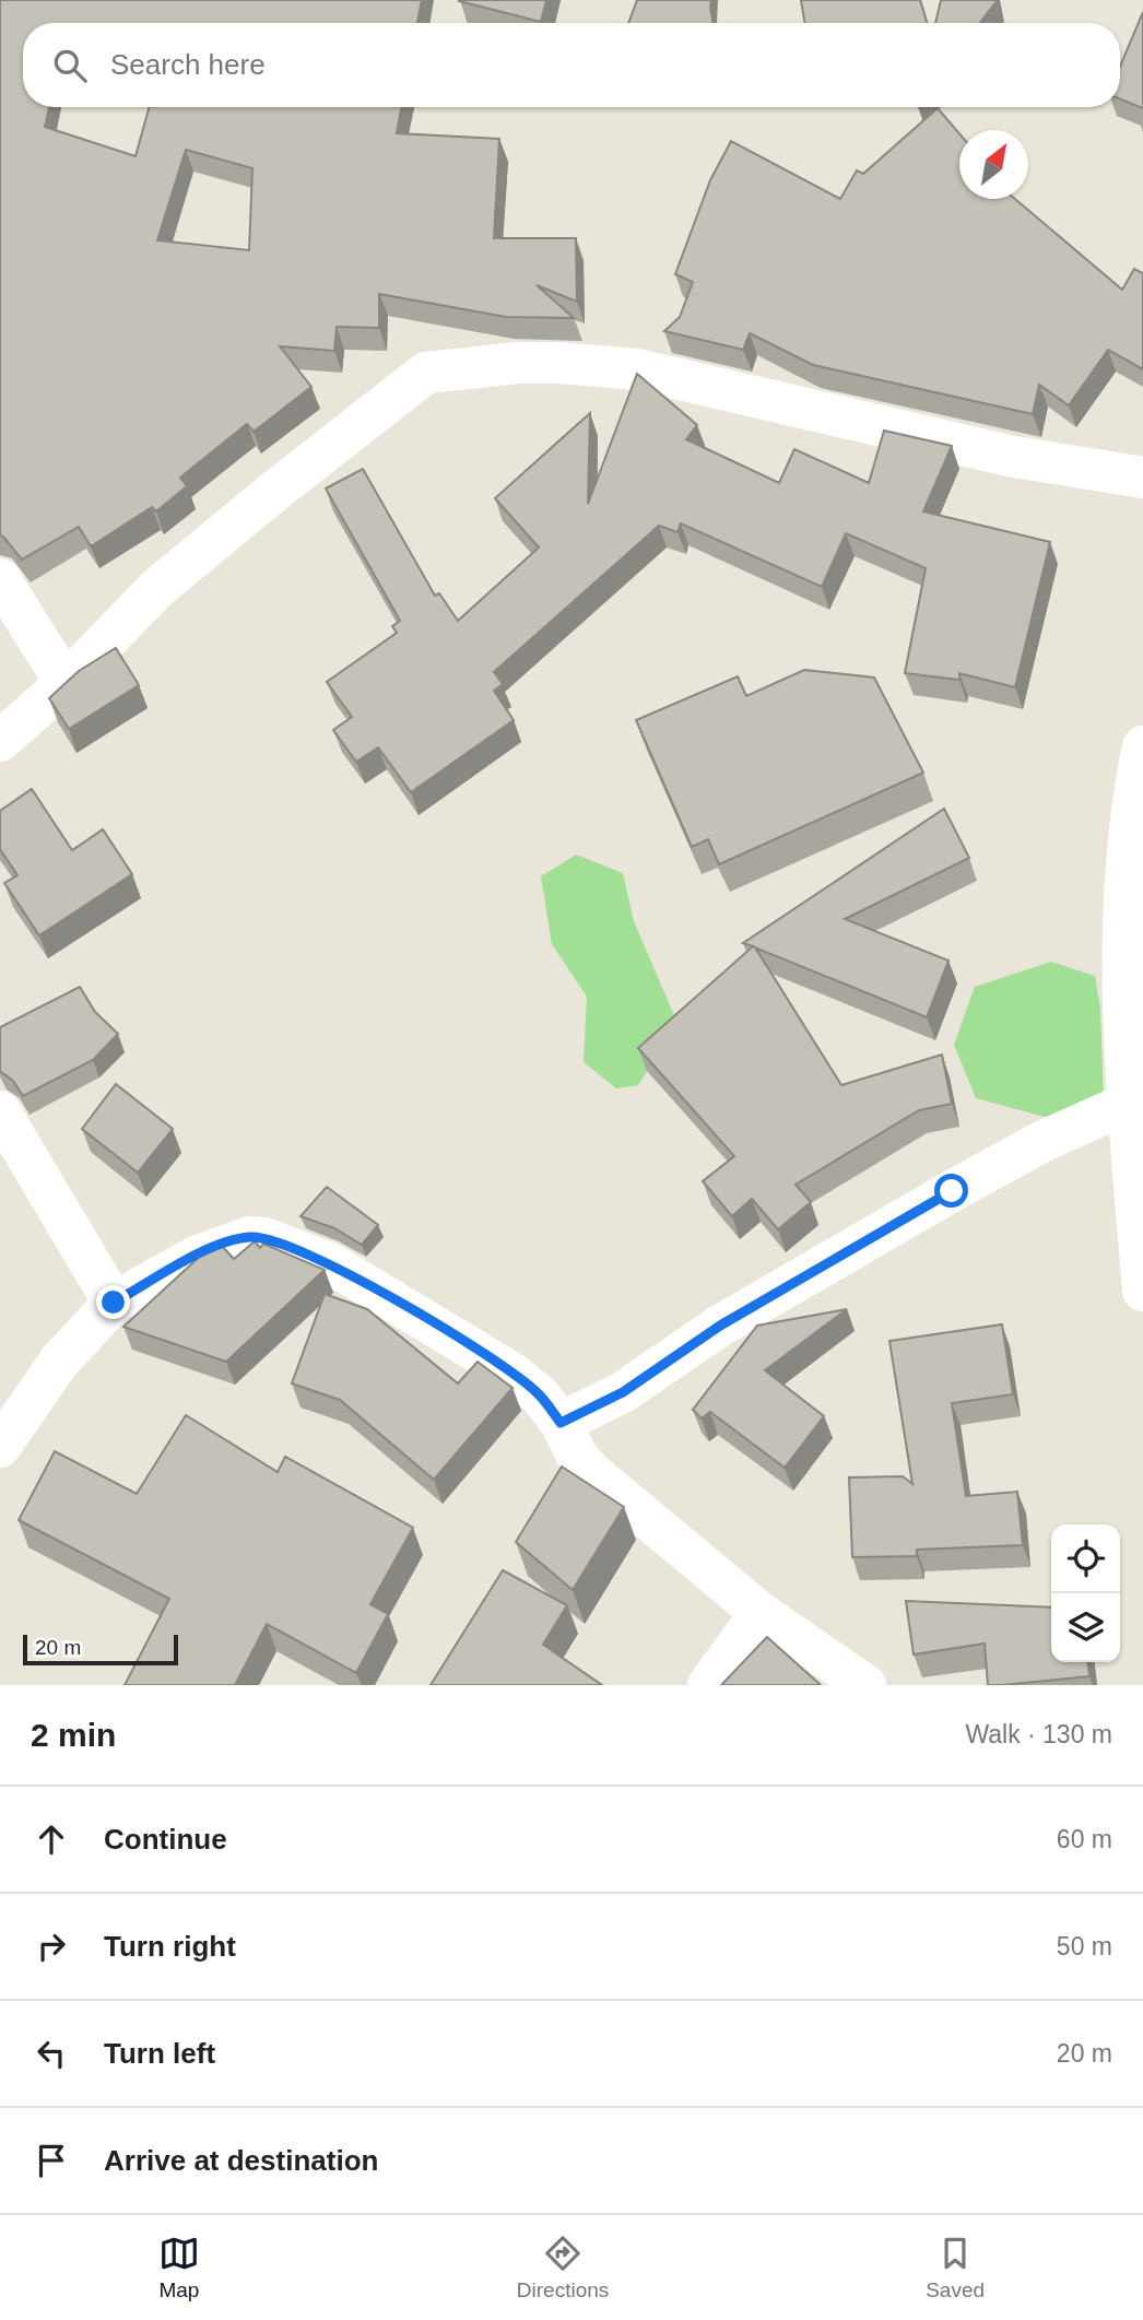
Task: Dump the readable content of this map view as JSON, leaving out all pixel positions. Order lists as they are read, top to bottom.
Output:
{
  "scale_bar": "20 m",
  "north": "top right",
  "page": {
    "search": "Search here",
    "scale": "20 m",
    "heading": ["2 min", "Walk · 130 m"],
    "list": [
      ["Continue", "60 m"],
      ["Turn right", "50 m"],
      ["Turn left", "20 m"],
      "Arrive at destination"
    ],
    "nav": ["Map", "Directions", "Saved"]
  }
}
